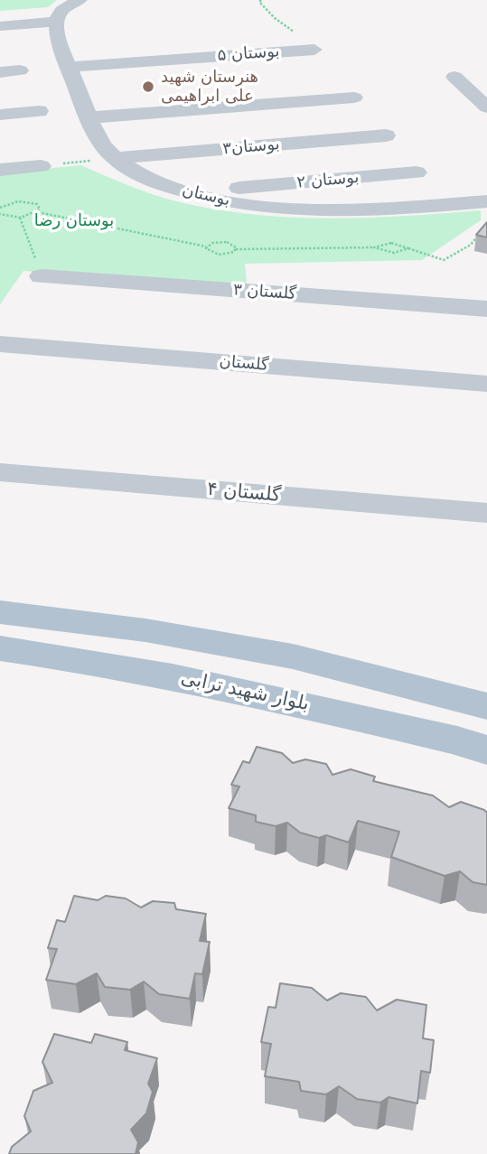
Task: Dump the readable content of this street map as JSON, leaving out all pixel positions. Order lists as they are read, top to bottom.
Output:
{
  "streets": {
    "main road": ["بلوار شهید ترابی"],
    "street": [
      "بوستان ۵",
      "بوستان۳",
      "بوستان ۲",
      "بوستان",
      "گلستان ۳",
      "گلستان",
      "گلستان ۴"
    ]
  },
  "crossings": [
    ["بوستان ۵", "بوستان"],
    ["بوستان۳", "بوستان ۲"],
    ["بوستان۳", "بوستان"]
  ],
  "parks": ["بوستان رضا"],
  "places": ["هنرستان شهید علی ابراهیمی"]
}
